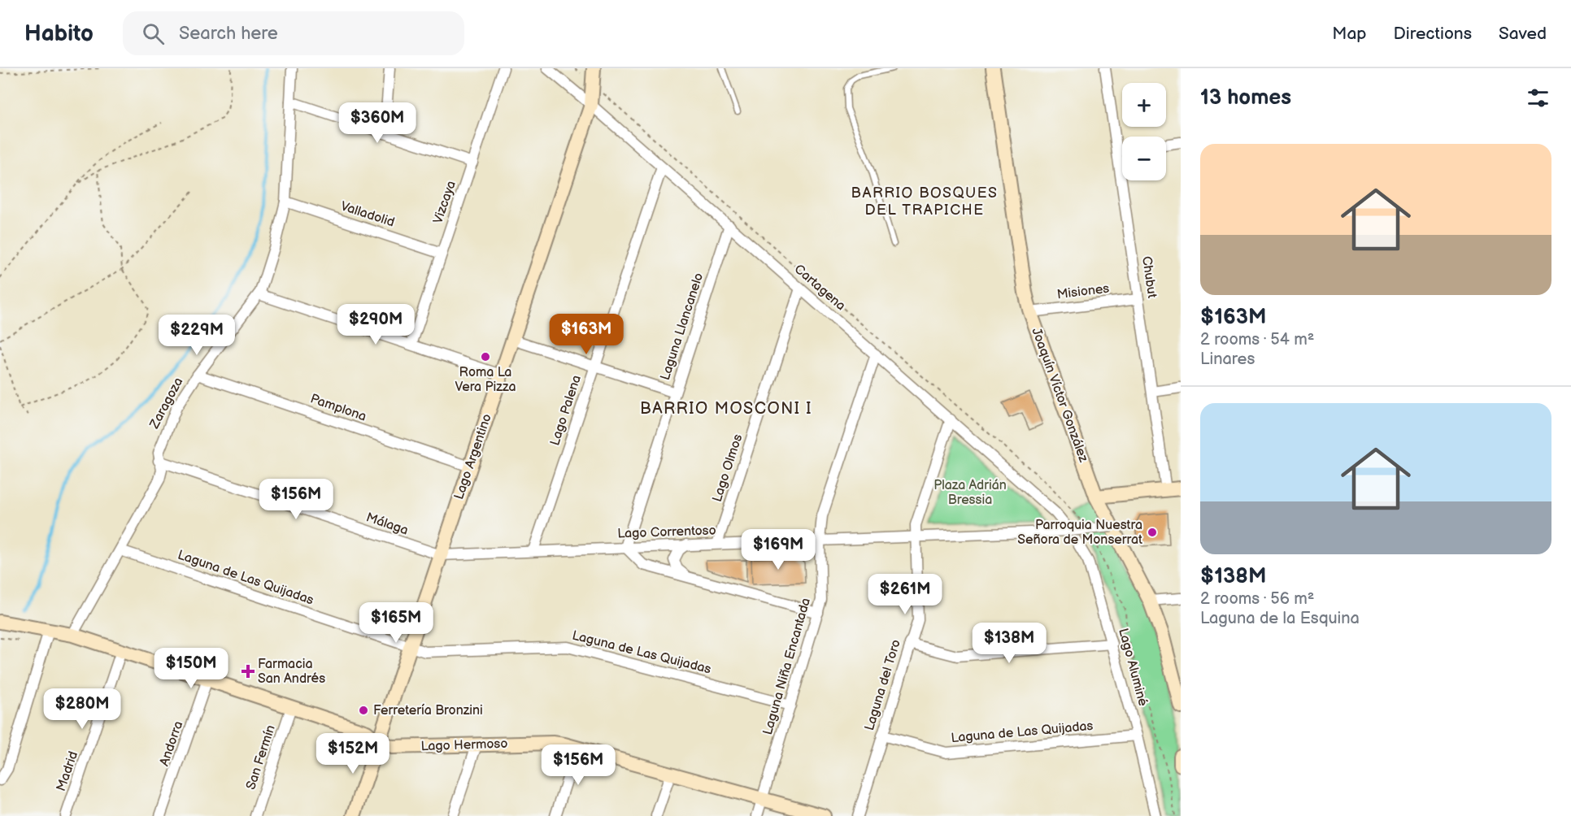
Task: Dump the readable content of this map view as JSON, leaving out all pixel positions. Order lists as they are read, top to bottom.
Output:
{
  "streets": {
    "street": [
      "Vizcaya",
      "Valladolid",
      "Chubut",
      "Cartagena",
      "Misiones",
      "Laguna Llancanelo",
      "Joaquín Víctor González",
      "Zaragoza",
      "Pamplona",
      "Lago Palena",
      "Lago Argentino",
      "Lago Olmos",
      "Málaga",
      "Lago Correntoso",
      "Laguna de Las Quijadas",
      "Laguna Niña Encantada",
      "Lago Aluminé",
      "Laguna del Toro",
      "Andorra",
      "Lago Hermoso",
      "San Fermín",
      "Madrid"
    ]
  },
  "crossings": [
    ["Vizcaya", "Valladolid"],
    ["Valladolid", "Zaragoza"],
    ["Chubut", "Misiones"],
    ["Cartagena", "Laguna Llancanelo"],
    ["Cartagena", "Lago Palena"],
    ["Cartagena", "Lago Argentino"],
    ["Cartagena", "Lago Olmos"],
    ["Cartagena", "Lago Correntoso"],
    ["Cartagena", "Laguna Niña Encantada"],
    ["Cartagena", "Lago Aluminé"],
    ["Cartagena", "Laguna del Toro"],
    ["Misiones", "Joaquín Víctor González"],
    ["Laguna Llancanelo", "Lago Correntoso"],
    ["Joaquín Víctor González", "Lago Correntoso"],
    ["Zaragoza", "Pamplona"],
    ["Zaragoza", "Málaga"],
    ["Zaragoza", "Laguna de Las Quijadas"],
    ["Zaragoza", "Lago Hermoso"],
    ["Pamplona", "Lago Argentino"],
    ["Lago Palena", "Lago Correntoso"],
    ["Lago Argentino", "Málaga"],
    ["Lago Argentino", "Lago Correntoso"],
    ["Lago Argentino", "Laguna de Las Quijadas"],
    ["Lago Argentino", "Lago Hermoso"],
    ["Lago Olmos", "Lago Correntoso"],
    ["Málaga", "Lago Correntoso"],
    ["Lago Correntoso", "Laguna Niña Encantada"],
    ["Lago Correntoso", "Lago Aluminé"],
    ["Lago Correntoso", "Laguna del Toro"],
    ["Laguna de Las Quijadas", "Laguna Niña Encantada"],
    ["Laguna de Las Quijadas", "Lago Aluminé"],
    ["Laguna de Las Quijadas", "Laguna del Toro"],
    ["Laguna Niña Encantada", "Lago Hermoso"],
    ["Andorra", "Lago Hermoso"],
    ["Lago Hermoso", "San Fermín"],
    ["Lago Hermoso", "Madrid"]
  ],
  "districts": ["BARRIO BOSQUES DEL TRAPICHE", "BARRIO MOSCONI I"],
  "parks": ["Plaza Adrián Bressia"],
  "places": {
    "other": ["Roma La Vera Pizza", "Parroquia Nuestra Señora de Monserrat", "Ferretería Bronzini"],
    "health": ["Farmacia San Andrés"]
  },
  "page": {
    "header": "Habito",
    "search": "Search here",
    "nav": ["Map", "Directions", "Saved"],
    "heading": "13 homes",
    "map_buttons": ["+", "−"],
    "price": [
      "$360M",
      "$290M",
      "$163M",
      "$229M",
      "$156M",
      "$169M",
      "$261M",
      "$165M",
      "$138M",
      "$150M",
      "$280M",
      "$152M",
      "$156M"
    ],
    "list": [
      {
        "name": "$163M",
        "note": "2 rooms · 54 m² · Linares"
      },
      {
        "name": "$138M",
        "note": "2 rooms · 56 m² · Laguna de la Esquina"
      }
    ]
  }
}
